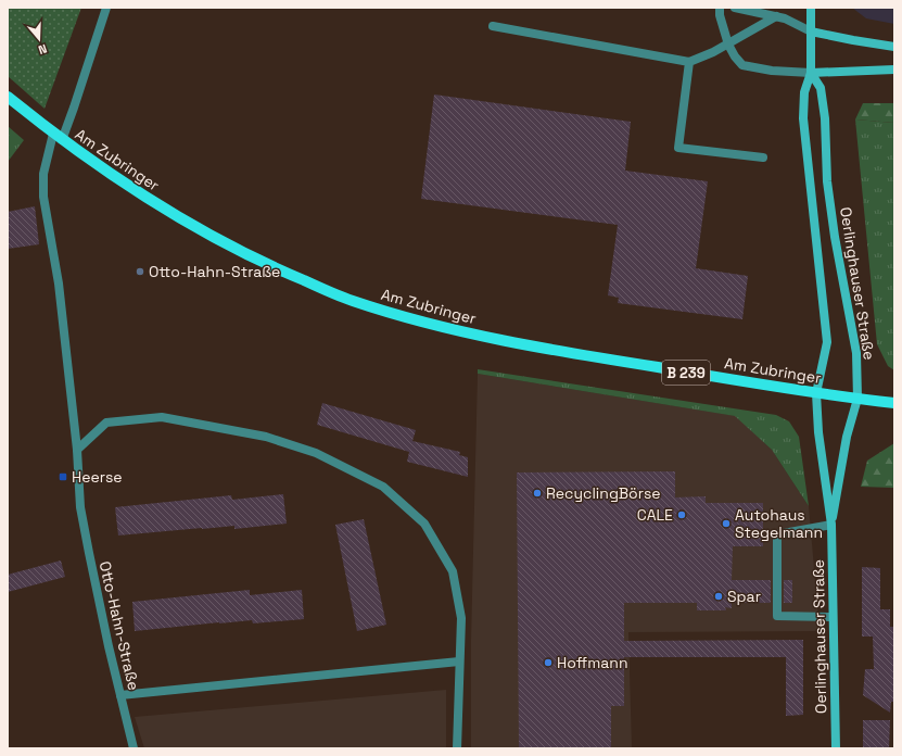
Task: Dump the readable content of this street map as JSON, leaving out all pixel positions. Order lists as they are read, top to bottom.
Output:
{
  "streets": {
    "main road": ["Am Zubringer", "Oerlinghauser Straße", "B 239"],
    "street": ["Otto-Hahn-Straße"]
  },
  "crossings": [
    ["Am Zubringer", "Oerlinghauser Straße"],
    ["Am Zubringer", "Otto-Hahn-Straße"]
  ],
  "places": {
    "other": [
      "Otto-Hahn-Straße",
      "RecyclingBörse",
      "CALE",
      "Autohaus Stegelmann",
      "Spar",
      "Hoffmann"
    ],
    "transit": ["Heerse"]
  },
  "north": "bottom"
}
